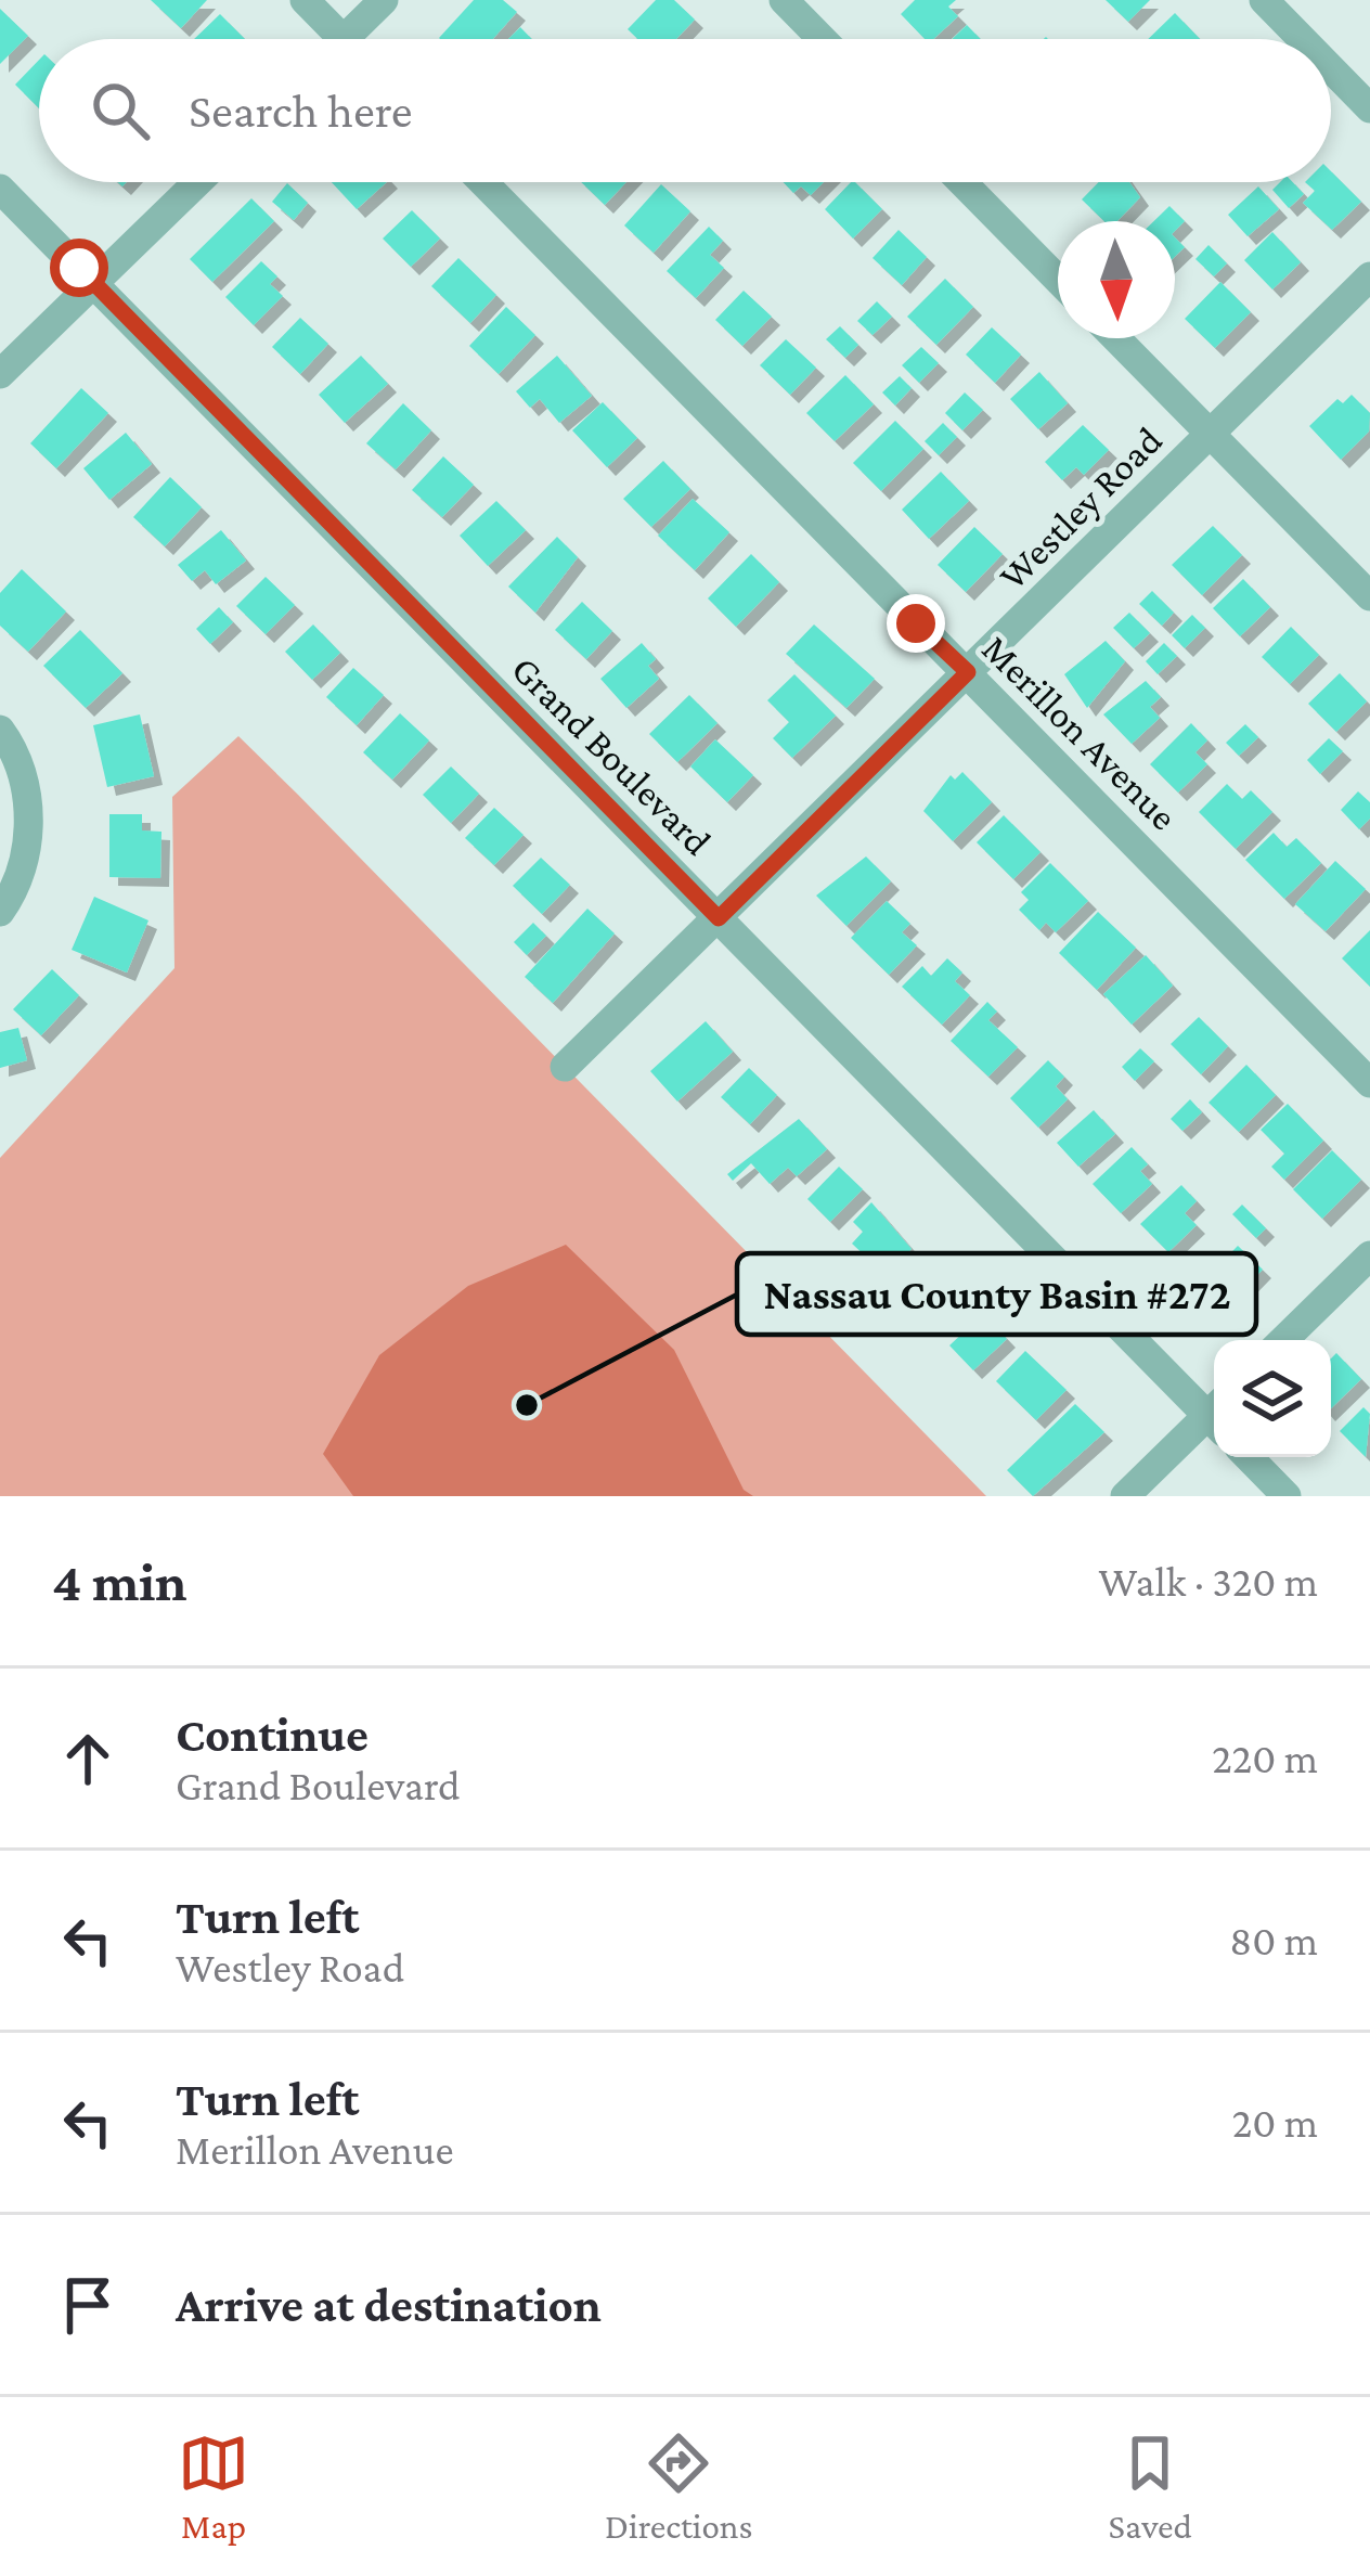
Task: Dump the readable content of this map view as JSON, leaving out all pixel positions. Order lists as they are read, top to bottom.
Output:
{
  "streets": {
    "street": ["Westley Road", "Merillon Avenue", "Grand Boulevard"]
  },
  "crossings": [
    ["Westley Road", "Merillon Avenue"],
    ["Westley Road", "Grand Boulevard"]
  ],
  "places": ["Nassau County Basin #272"],
  "north": "bottom",
  "page": {
    "search": "Search here",
    "heading": ["4 min", "Walk · 320 m"],
    "list": [
      ["Continue", "Grand Boulevard", "220 m"],
      ["Turn left", "Westley Road", "80 m"],
      ["Turn left", "Merillon Avenue", "20 m"],
      "Arrive at destination"
    ],
    "nav": ["Map", "Directions", "Saved"]
  }
}
